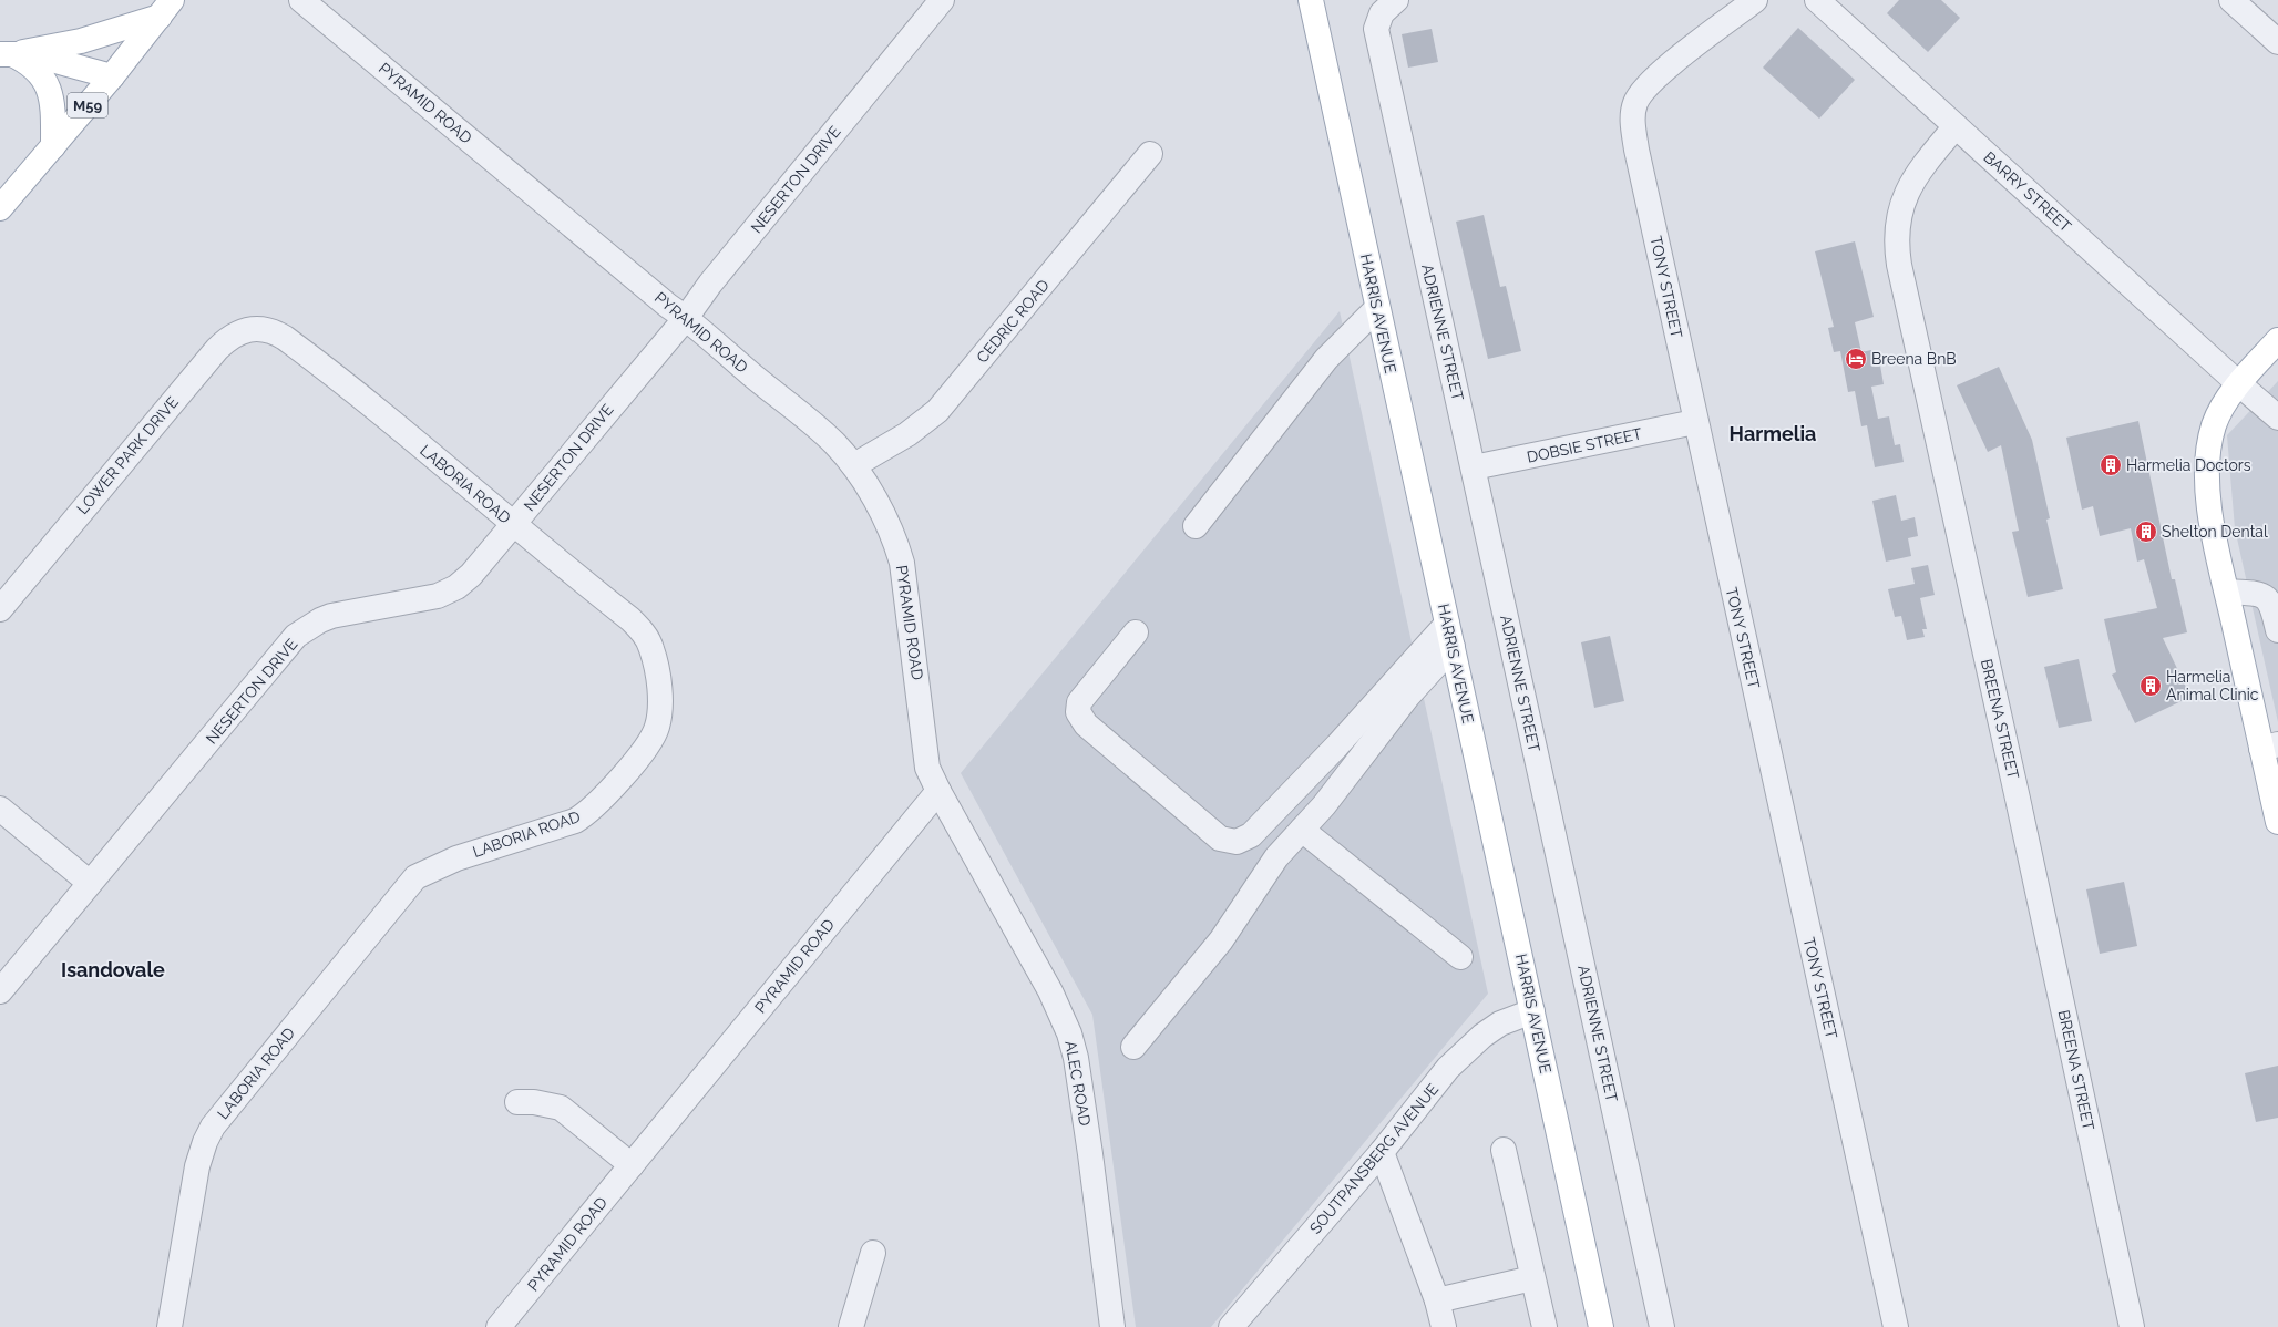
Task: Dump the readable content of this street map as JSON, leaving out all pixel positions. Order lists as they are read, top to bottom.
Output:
{
  "streets": {
    "main road": ["M59", "HARRIS AVENUE"],
    "street": [
      "PYRAMID ROAD",
      "NESERTON DRIVE",
      "BARRY STREET",
      "TONY STREET",
      "CEDRIC ROAD",
      "ADRIENNE STREET",
      "DOBSIE STREET",
      "LOWER PARK DRIVE",
      "LABORIA ROAD",
      "BREENA STREET",
      "ALEC ROAD",
      "SOUTPANSBERG AVENUE"
    ]
  },
  "crossings": [
    ["PYRAMID ROAD", "NESERTON DRIVE"],
    ["PYRAMID ROAD", "CEDRIC ROAD"],
    ["PYRAMID ROAD", "ALEC ROAD"],
    ["NESERTON DRIVE", "LABORIA ROAD"],
    ["BARRY STREET", "BREENA STREET"],
    ["TONY STREET", "DOBSIE STREET"],
    ["HARRIS AVENUE", "SOUTPANSBERG AVENUE"],
    ["ADRIENNE STREET", "DOBSIE STREET"],
    ["LOWER PARK DRIVE", "LABORIA ROAD"]
  ],
  "districts": ["Harmelia", "Isandovale"],
  "places": {
    "hotel": ["Breena BnB"],
    "building": ["Harmelia Doctors", "Shelton Dental", "Harmelia Animal Clinic"]
  }
}
